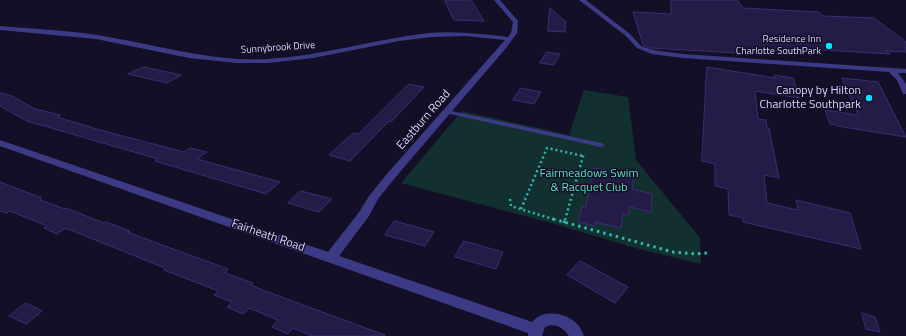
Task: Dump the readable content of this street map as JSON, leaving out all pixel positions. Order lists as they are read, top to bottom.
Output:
{
  "streets": {
    "street": ["Sunnybrook Drive", "Eastburn Road", "Fairheath Road"]
  },
  "crossings": [
    ["Sunnybrook Drive", "Eastburn Road"],
    ["Eastburn Road", "Fairheath Road"]
  ],
  "parks": ["Fairmeadows Swim & Racquet Club"],
  "places": ["Residence Inn Charlotte SouthPark", "Canopy by Hilton Charlotte Southpark"]
}
